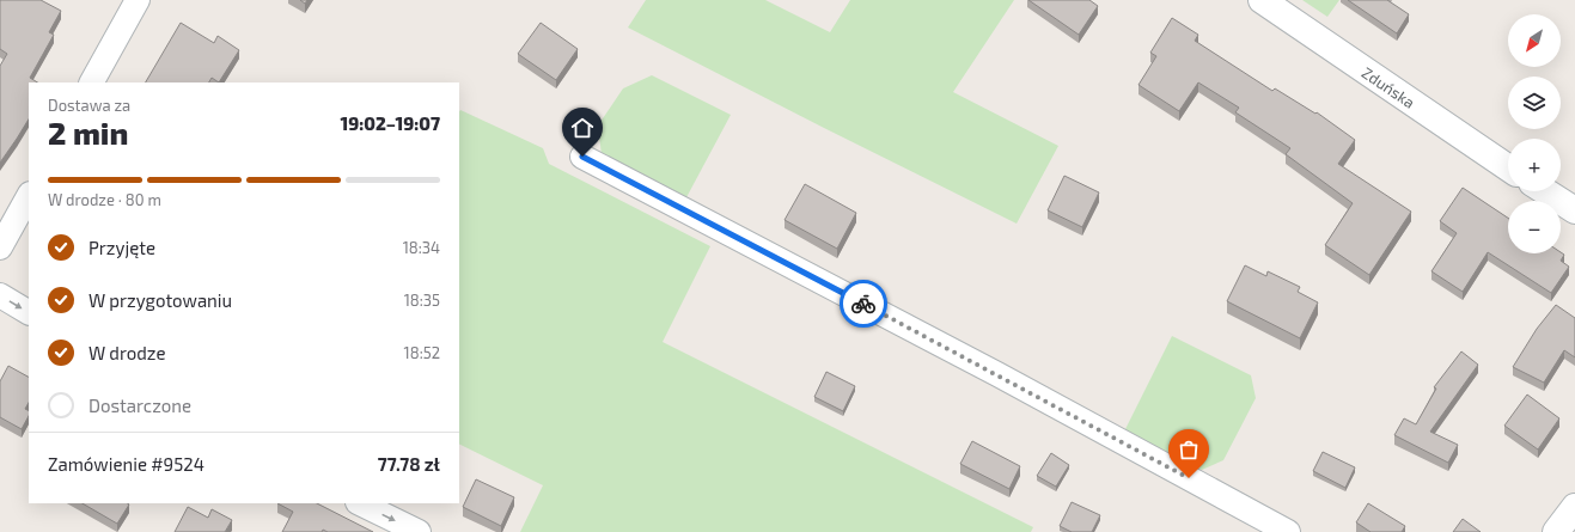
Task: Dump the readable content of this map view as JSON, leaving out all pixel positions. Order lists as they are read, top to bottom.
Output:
{
  "streets": {
    "street": ["Zduńska"]
  },
  "north": "bottom left",
  "page": {
    "map_buttons": ["+", "−"],
    "heading": ["2 min", "Dostawa za", "19:02–19:07"],
    "panel": ["Zamówienie #9524", "77.78 zł"],
    "bar": "W drodze · 80 m",
    "list": [
      ["Przyjęte", "18:34"],
      ["W przygotowaniu", "18:35"],
      ["W drodze", "18:52"],
      "Dostarczone"
    ]
  }
}
